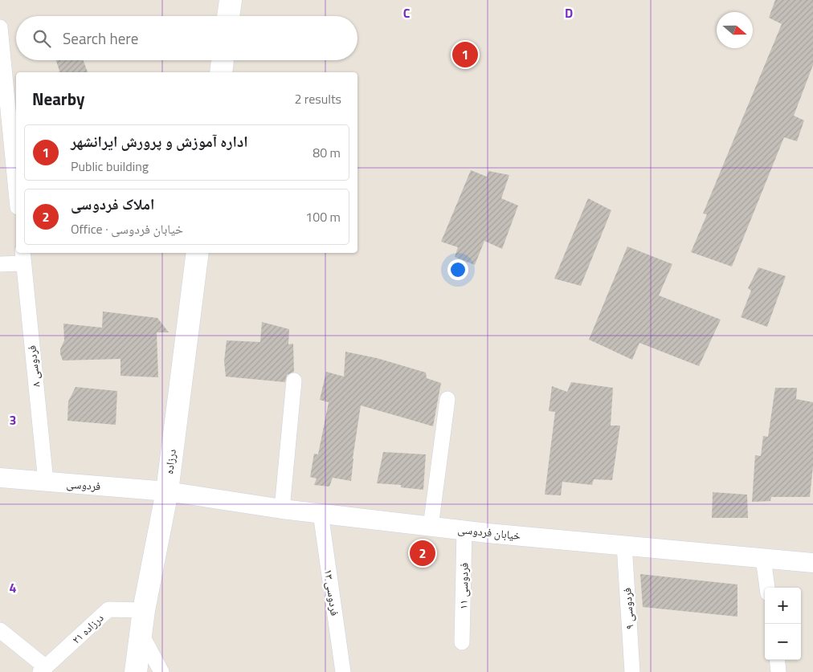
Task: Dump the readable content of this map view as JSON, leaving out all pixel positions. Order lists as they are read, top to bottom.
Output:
{
  "streets": {
    "main road": ["درزاده"],
    "street": [
      "فردوسی ۸",
      "فردوسی",
      "خیابان فردوسی",
      "فردوسی ۱۱",
      "فردوسی ۱۳",
      "فردوسی ۹",
      "درزاده ۲۱"
    ]
  },
  "crossings": [
    ["فردوسی ۸", "فردوسی"],
    ["درزاده", "فردوسی"],
    ["درزاده", "خیابان فردوسی"],
    ["درزاده", "درزاده ۲۱"],
    ["فردوسی", "خیابان فردوسی"],
    ["خیابان فردوسی", "فردوسی ۱۱"],
    ["خیابان فردوسی", "فردوسی ۱۳"],
    ["خیابان فردوسی", "فردوسی ۹"]
  ],
  "north": "right",
  "page": {
    "search": "Search here",
    "pins": ["1", "2"],
    "heading": ["Nearby", "2 results"],
    "list": [
      {
        "mark": "1",
        "name": "اداره آموزش و پرورش ایرانشهر",
        "note": "Public building",
        "value": "80 m"
      },
      {
        "mark": "2",
        "name": "املاک فردوسی",
        "note": "Office · خیابان فردوسی",
        "value": "100 m"
      }
    ],
    "map_buttons": ["+", "−"]
  },
  "grid": {
    "columns": ["C", "D"],
    "rows": ["3", "4"]
  }
}
